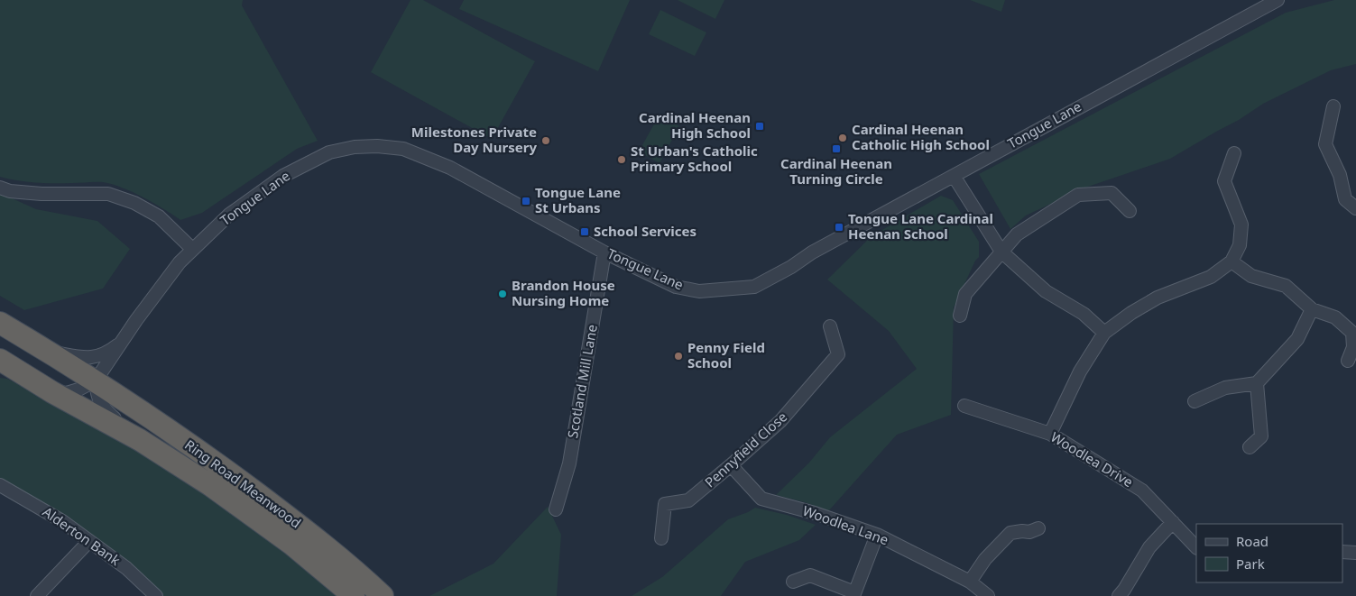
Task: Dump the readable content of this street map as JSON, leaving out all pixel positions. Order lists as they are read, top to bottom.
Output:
{
  "streets": {
    "highway": ["Ring Road Meanwood"],
    "street": [
      "Tongue Lane",
      "Scotland Mill Lane",
      "Pennyfield Close",
      "Woodlea Drive",
      "Woodlea Lane",
      "Alderton Bank"
    ]
  },
  "crossings": [
    ["Tongue Lane", "Scotland Mill Lane"],
    ["Tongue Lane", "Ring Road Meanwood"],
    ["Pennyfield Close", "Woodlea Lane"]
  ],
  "places": {
    "transit": [
      "Cardinal Heenan High School",
      "Cardinal Heenan Turning Circle",
      "Tongue Lane St Urbans",
      "Tongue Lane Cardinal Heenan School",
      "School Services"
    ],
    "other": [
      "Cardinal Heenan Catholic High School",
      "Milestones Private Day Nursery",
      "St Urban's Catholic Primary School",
      "Brandon House Nursing Home",
      "Penny Field School"
    ]
  },
  "legend": ["Road", "Park"]
}
